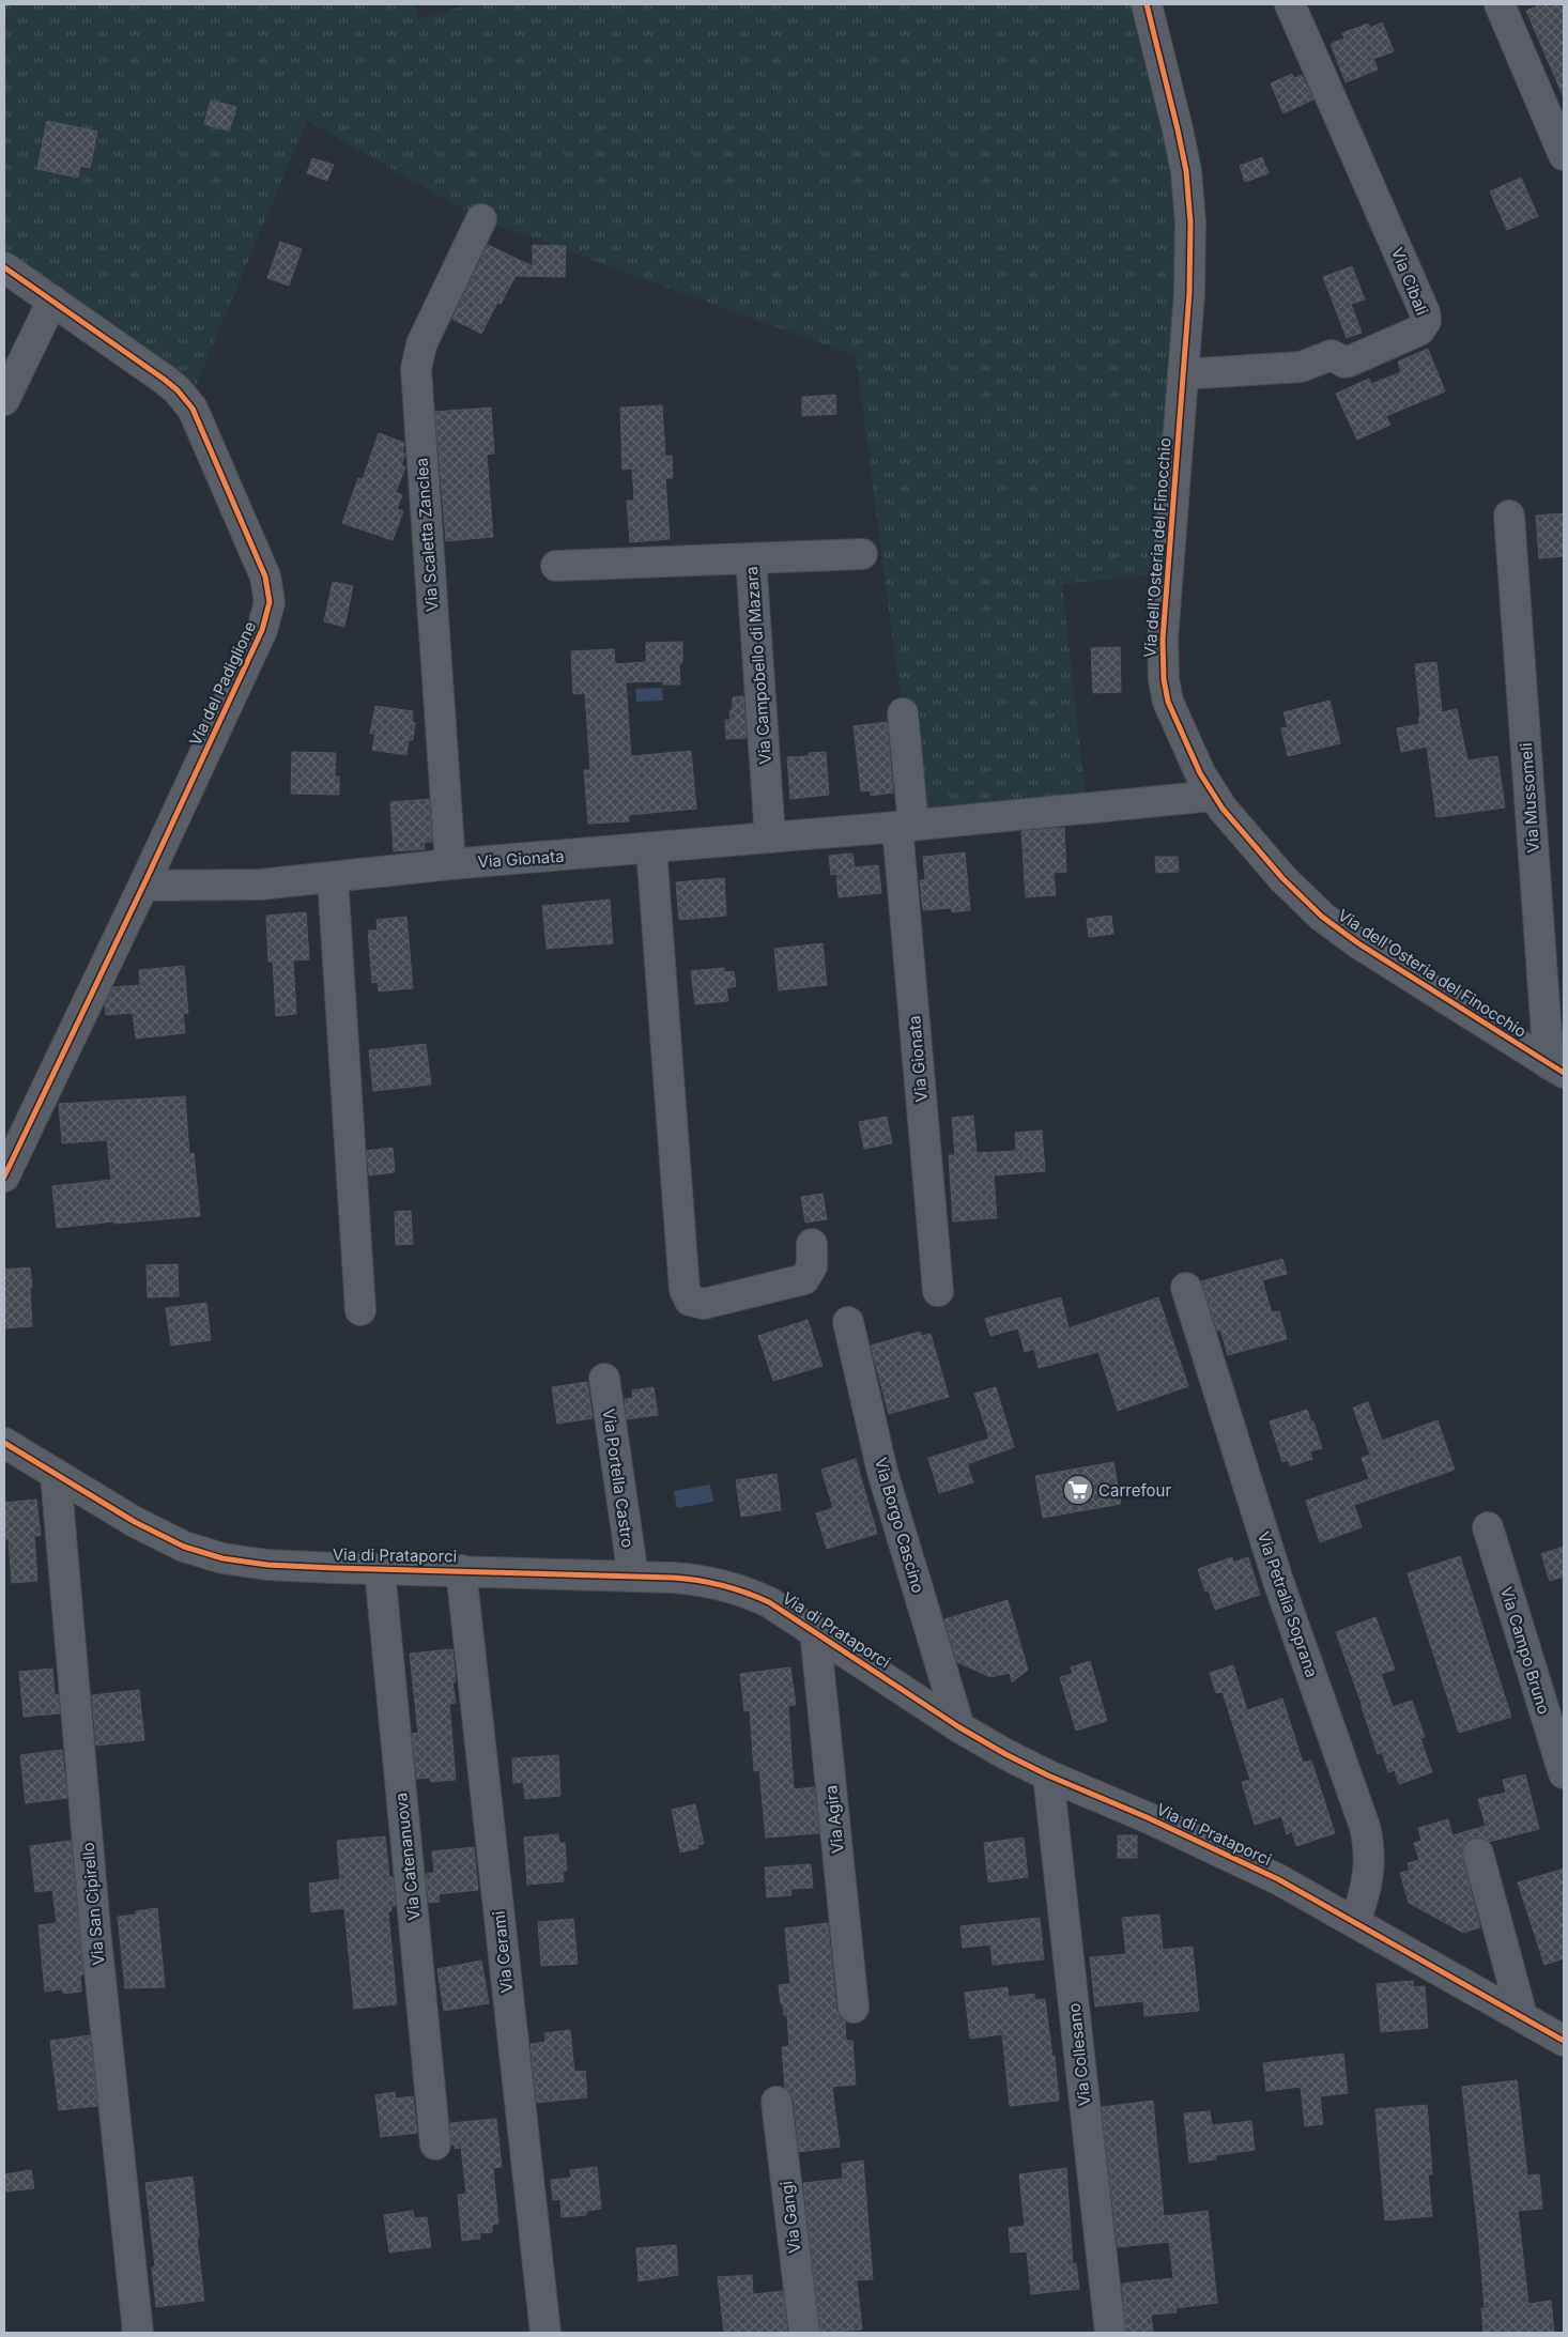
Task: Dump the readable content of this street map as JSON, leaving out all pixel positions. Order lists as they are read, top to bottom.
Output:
{
  "streets": {
    "street": [
      "Via Cibali",
      "Via Scaletta Zanclea",
      "Via dell'Osteria del Finocchio",
      "Via Campobello di Mazara",
      "Via del Padiglione",
      "Via Mussomeli",
      "Via Gionata",
      "Via Portella Castro",
      "Via Borgo Cascino",
      "Via di Prataporci",
      "Via Petralia Soprana",
      "Via Campo Bruno",
      "Via Agira",
      "Via Catenanuova",
      "Via San Cipirello",
      "Via Cerami",
      "Via Collesano",
      "Via Gangi"
    ]
  },
  "crossings": [
    ["Via Cibali", "Via dell'Osteria del Finocchio"],
    ["Via Scaletta Zanclea", "Via Gionata"],
    ["Via dell'Osteria del Finocchio", "Via Mussomeli"],
    ["Via dell'Osteria del Finocchio", "Via Gionata"],
    ["Via Campobello di Mazara", "Via Gionata"],
    ["Via del Padiglione", "Via Gionata"],
    ["Via Portella Castro", "Via di Prataporci"],
    ["Via Borgo Cascino", "Via di Prataporci"],
    ["Via di Prataporci", "Via Petralia Soprana"],
    ["Via di Prataporci", "Via Agira"],
    ["Via di Prataporci", "Via Catenanuova"],
    ["Via di Prataporci", "Via San Cipirello"],
    ["Via di Prataporci", "Via Cerami"],
    ["Via di Prataporci", "Via Collesano"]
  ],
  "places": {
    "supermarket": ["Carrefour"]
  }
}
